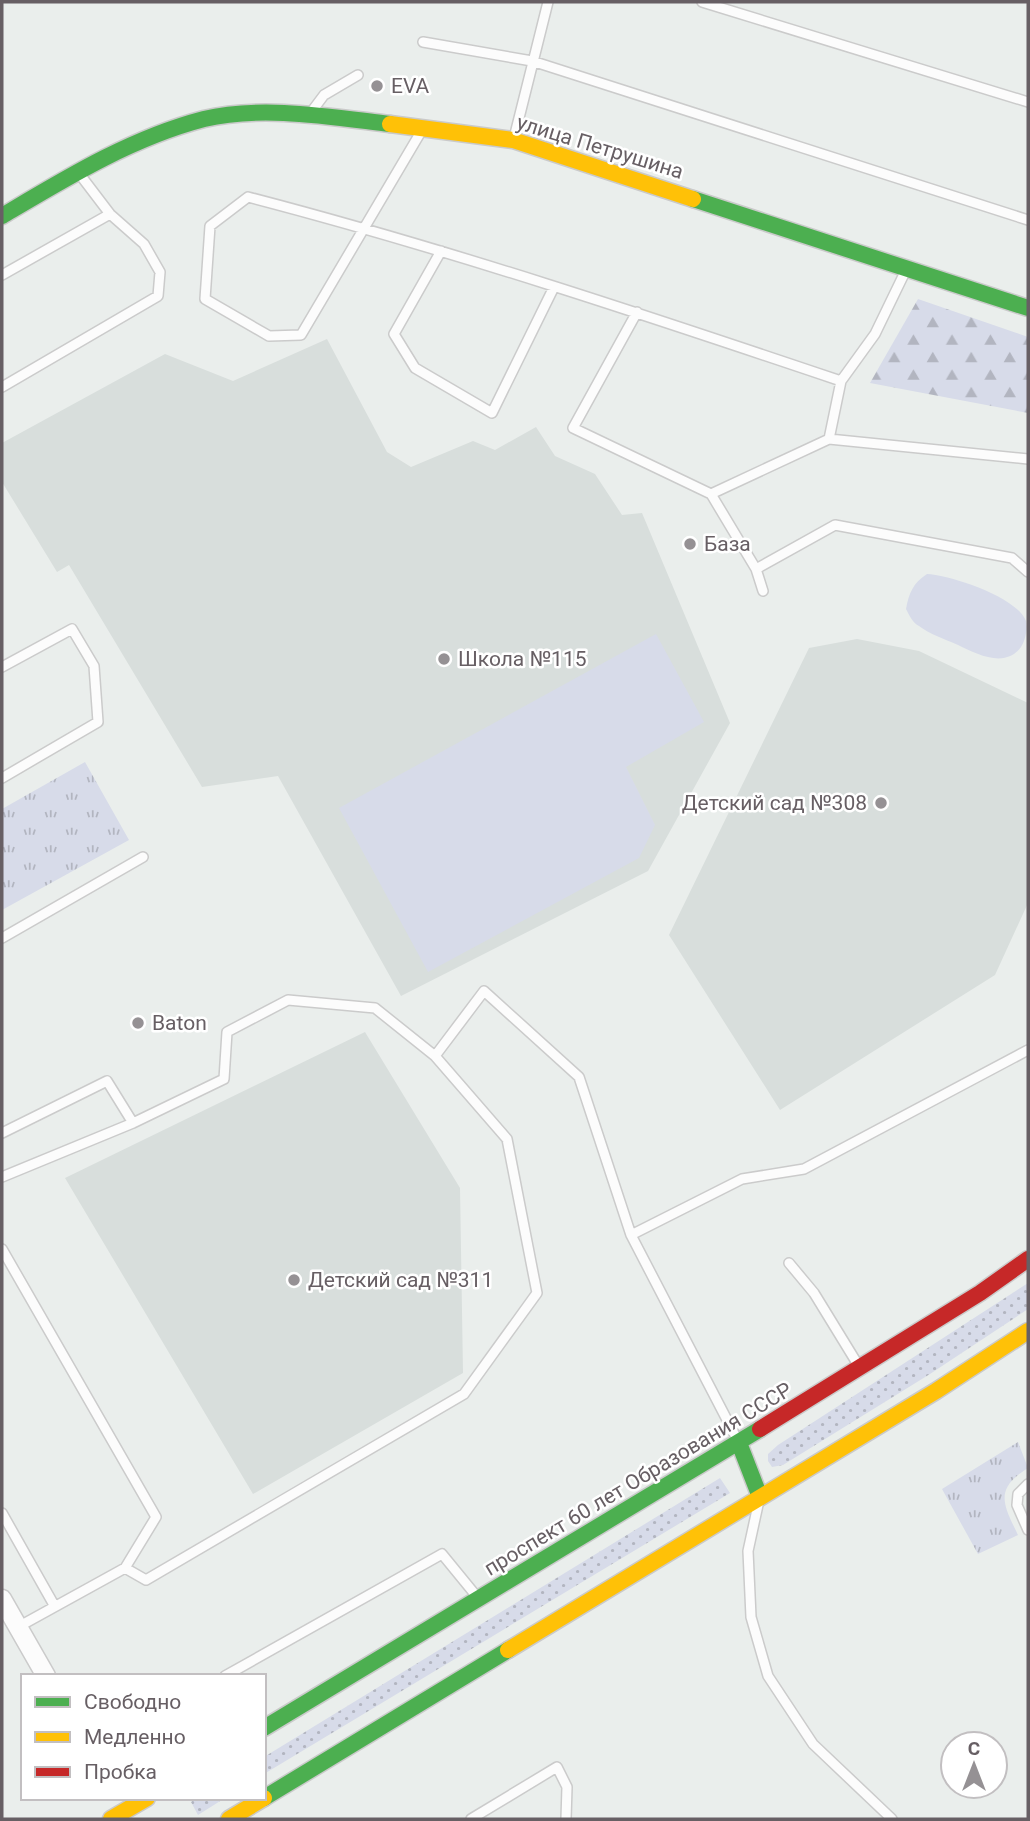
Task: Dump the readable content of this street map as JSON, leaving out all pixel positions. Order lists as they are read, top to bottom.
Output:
{
  "streets": {
    "main road": ["улица Петрушина", "проспект 60 лет Образования СССР"]
  },
  "places": [
    "EVA",
    "База",
    "Школа №115",
    "Детский сад №308",
    "Baton",
    "Детский сад №311"
  ],
  "legend": ["Свободно", "Медленно", "Пробка"],
  "north": "top"
}
